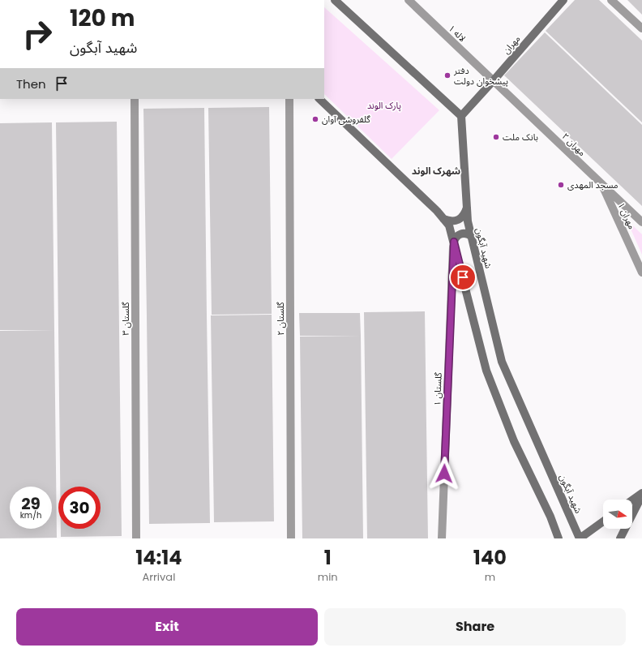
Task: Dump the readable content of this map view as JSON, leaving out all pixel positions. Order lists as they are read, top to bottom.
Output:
{
  "streets": {
    "main road": ["مهران", "شهید آبگون"],
    "street": [
      "لاله ۱",
      "مهران ۲",
      "۱ مهران",
      "گلستان ۳",
      "گلستان ۲",
      "گلستان ۱"
    ]
  },
  "crossings": [
    ["لاله ۱", "مهران"],
    ["لاله ۱", "مهران ۲"],
    ["مهران", "مهران ۲"],
    ["مهران", "شهید آبگون"],
    ["مهران ۲", "۱ مهران"]
  ],
  "districts": ["شهرک الوند"],
  "parks": ["پارک الوند"],
  "places": [
    "دفتر پیشخوان دولت",
    "گلفروشی آوان",
    "بانک ملت",
    "مسجد المهدی"
  ],
  "north": "right",
  "page": {
    "turn": ["120 m", "شهید آبگون"],
    "then": "Then",
    "speed": "29 km/h",
    "limit": "30",
    "eta": [
      "14:14",
      "Arrival",
      "1",
      "min",
      "140",
      "m"
    ],
    "buttons": ["Exit", "Share"]
  }
}
